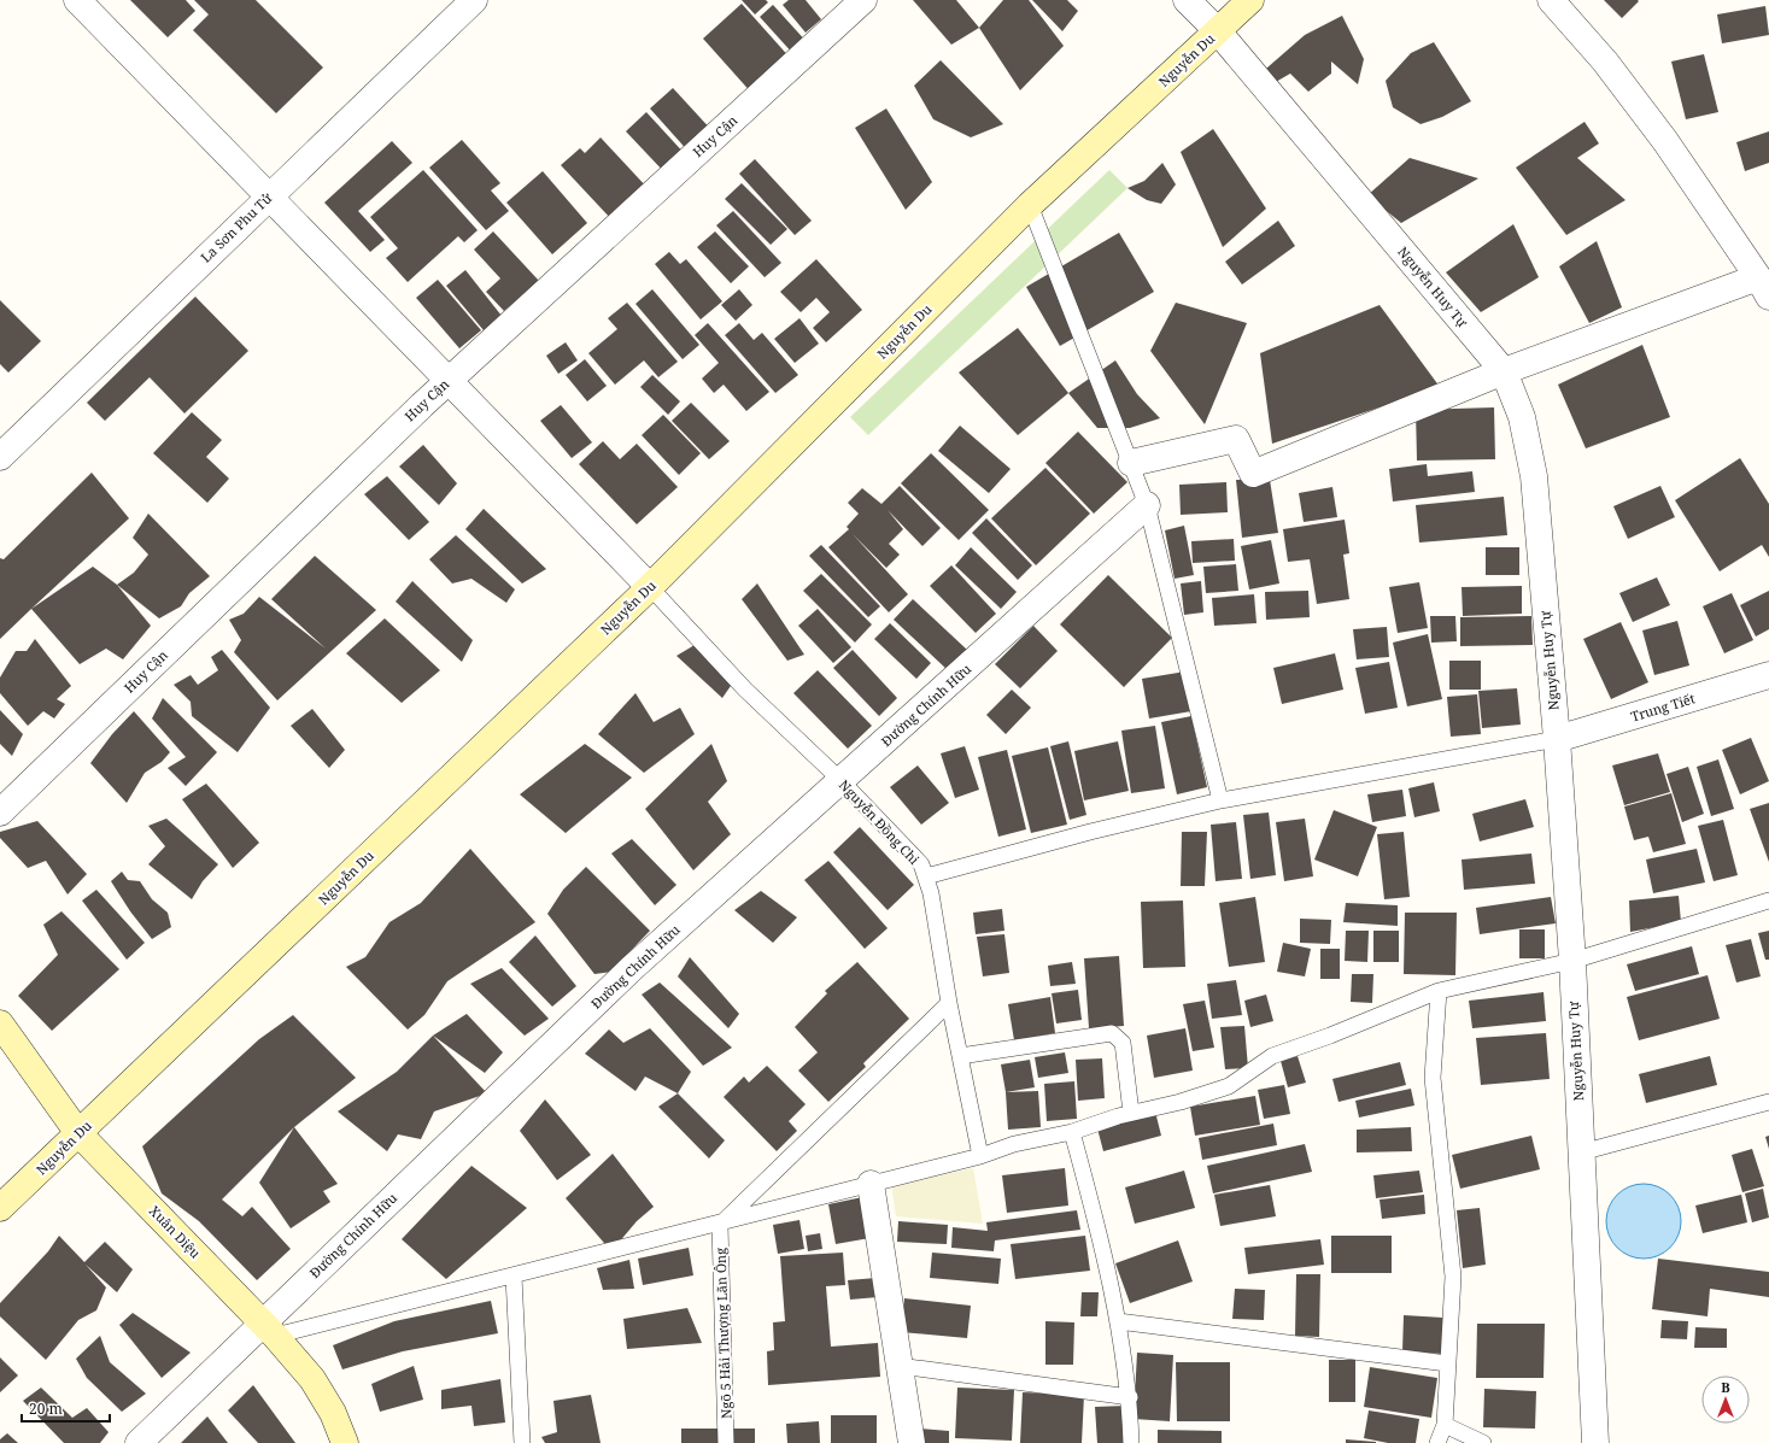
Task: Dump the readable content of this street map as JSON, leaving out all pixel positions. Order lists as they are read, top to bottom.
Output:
{
  "streets": {
    "main road": ["Nguyễn Du", "Xuân Diệu"],
    "street": [
      "Huy Cận",
      "La Sơn Phu Tử",
      "Nguyễn Huy Tự",
      "Đường Chính Hữu",
      "Trung Tiết"
    ],
    "lane": ["Nguyễn Đồng Chi", "Ngõ 5 Hải Thượng Lãn Ông"]
  },
  "crossings": [
    ["Nguyễn Du", "Nguyễn Huy Tự"],
    ["Nguyễn Du", "Nguyễn Đồng Chi"],
    ["Nguyễn Du", "Xuân Diệu"],
    ["Nguyễn Huy Tự", "Trung Tiết"],
    ["Đường Chính Hữu", "Nguyễn Đồng Chi"],
    ["Đường Chính Hữu", "Xuân Diệu"]
  ],
  "scale_bar": "20 m",
  "north": "top"
}
